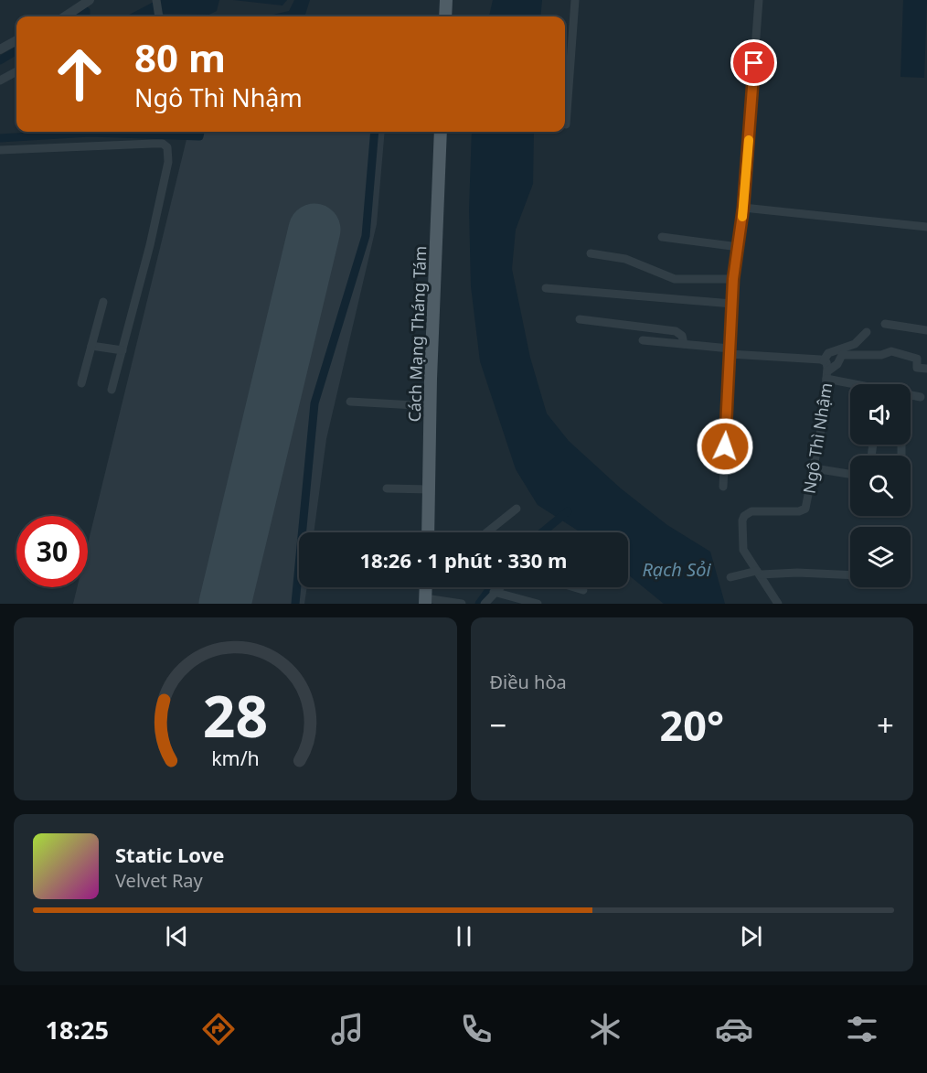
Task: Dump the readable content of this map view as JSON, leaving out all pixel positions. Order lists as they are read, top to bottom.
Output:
{
  "streets": {
    "main road": ["Cách Mạng Tháng Tám"],
    "street": ["Ngô Thì Nhậm"]
  },
  "water": ["Rạch Sỏi"],
  "page": {
    "turn": ["80 m", "Ngô Thì Nhậm"],
    "limit": "30",
    "trip": "18:26 · 1 phút · 330 m",
    "tile": "Điều hòa",
    "heat": ["−", "20°", "+"],
    "song": ["Static Love", "Velvet Ray"],
    "tabs": "18:25",
    "gauge": ["28", "km/h"]
  }
}
